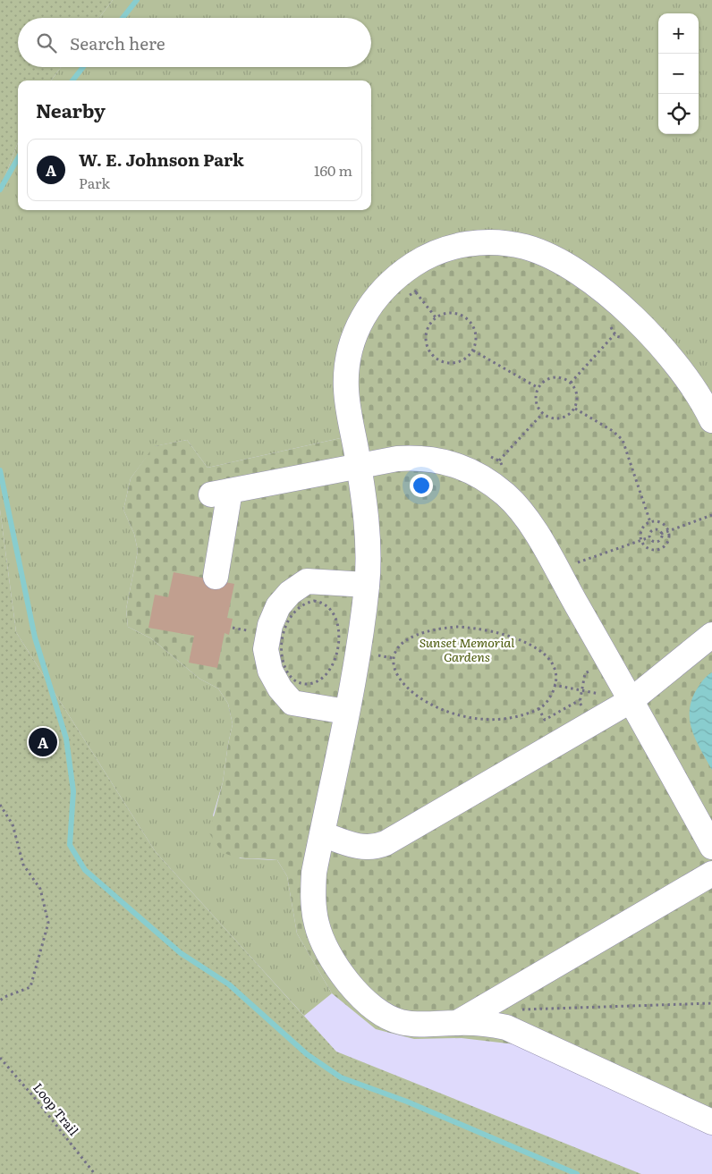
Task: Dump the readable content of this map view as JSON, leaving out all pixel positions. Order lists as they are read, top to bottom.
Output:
{
  "streets": {
    "path": ["Loop Trail"]
  },
  "parks": ["Sunset Memorial Gardens"],
  "page": {
    "map_buttons": ["+", "−"],
    "search": "Search here",
    "heading": "Nearby",
    "list": [
      {
        "mark": "A",
        "name": "W. E. Johnson Park",
        "note": "Park",
        "value": "160 m"
      }
    ],
    "pins": "A"
  }
}
